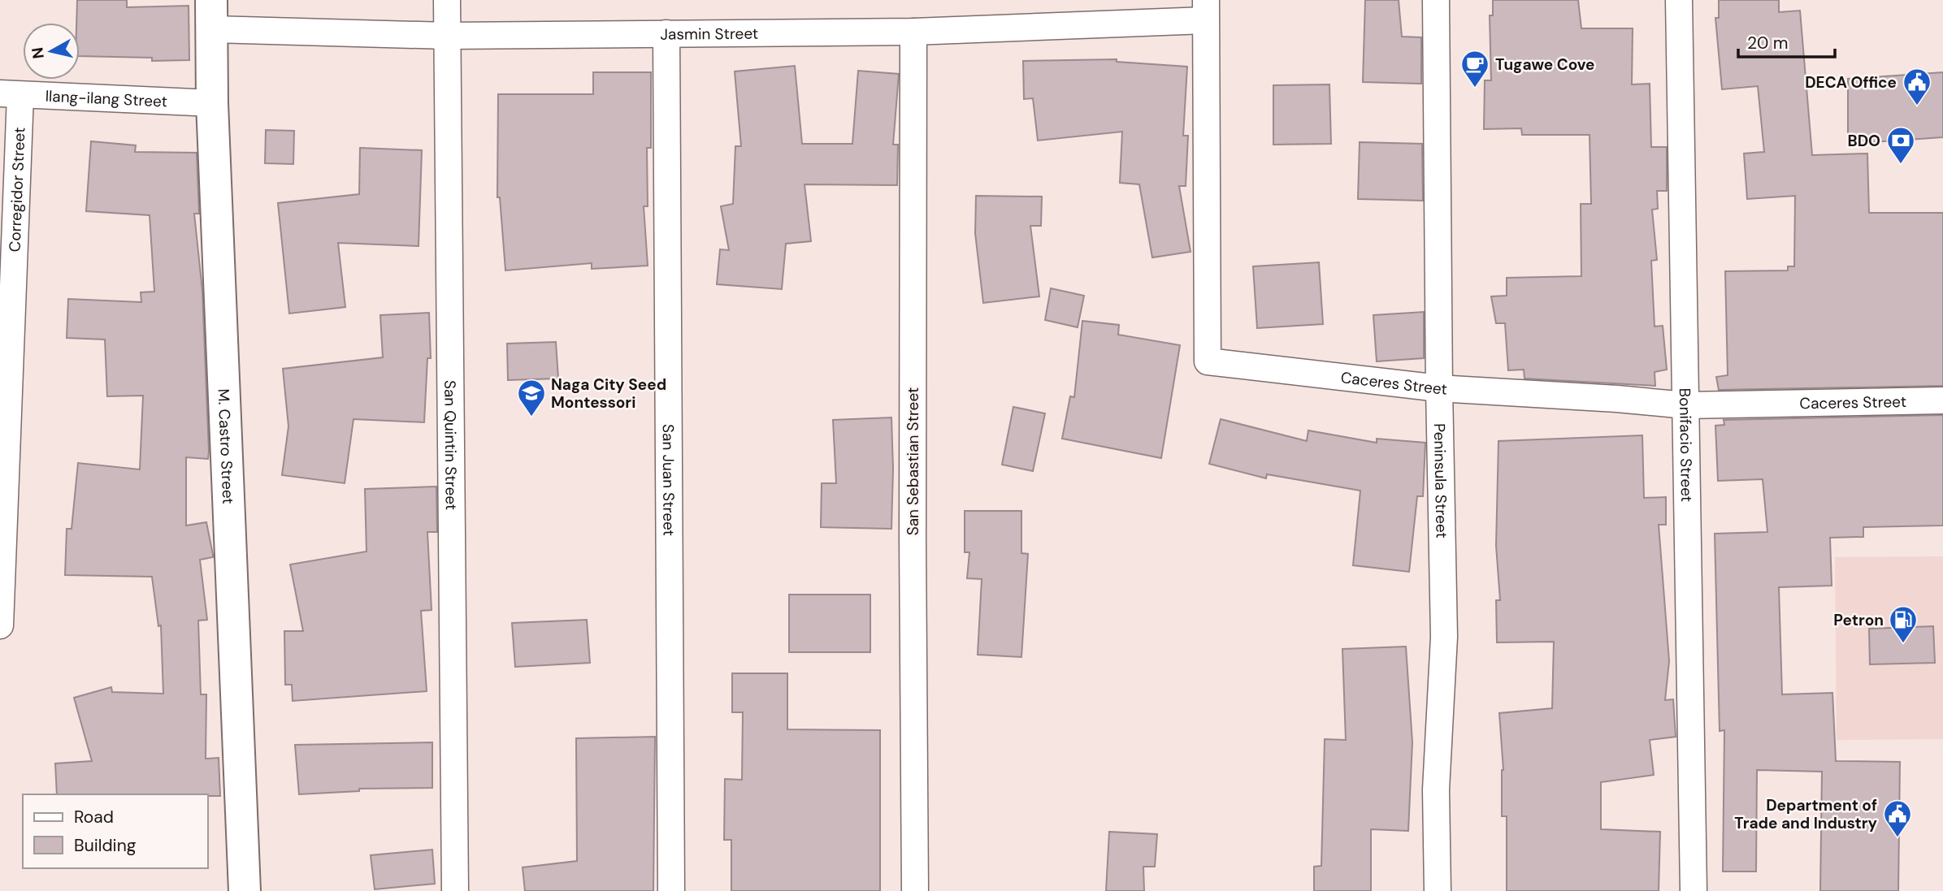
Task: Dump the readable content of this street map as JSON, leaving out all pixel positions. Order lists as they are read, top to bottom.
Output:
{
  "streets": {
    "street": [
      "Jasmin Street",
      "Ilang-ilang Street",
      "Corregidor Street",
      "Caceres Street",
      "San Quintin Street",
      "Bonifacio Street",
      "M. Castro Street",
      "San Sebastian Street",
      "San Juan Street",
      "Peninsula Street"
    ]
  },
  "crossings": [
    ["Jasmin Street", "Caceres Street"],
    ["Jasmin Street", "San Quintin Street"],
    ["Jasmin Street", "M. Castro Street"],
    ["Jasmin Street", "San Sebastian Street"],
    ["Jasmin Street", "San Juan Street"],
    ["Ilang-ilang Street", "Corregidor Street"],
    ["Ilang-ilang Street", "M. Castro Street"],
    ["Caceres Street", "Bonifacio Street"],
    ["Caceres Street", "Peninsula Street"]
  ],
  "places": {
    "cafe": ["Tugawe Cove"],
    "public building": ["DECA Office", "Department of Trade and Industry"],
    "bank": ["BDO"],
    "school or university": ["Naga City Seed Montessori"],
    "fuel station": ["Petron"]
  },
  "legend": ["Road", "Building"],
  "scale_bar": "20 m",
  "north": "left"
}
